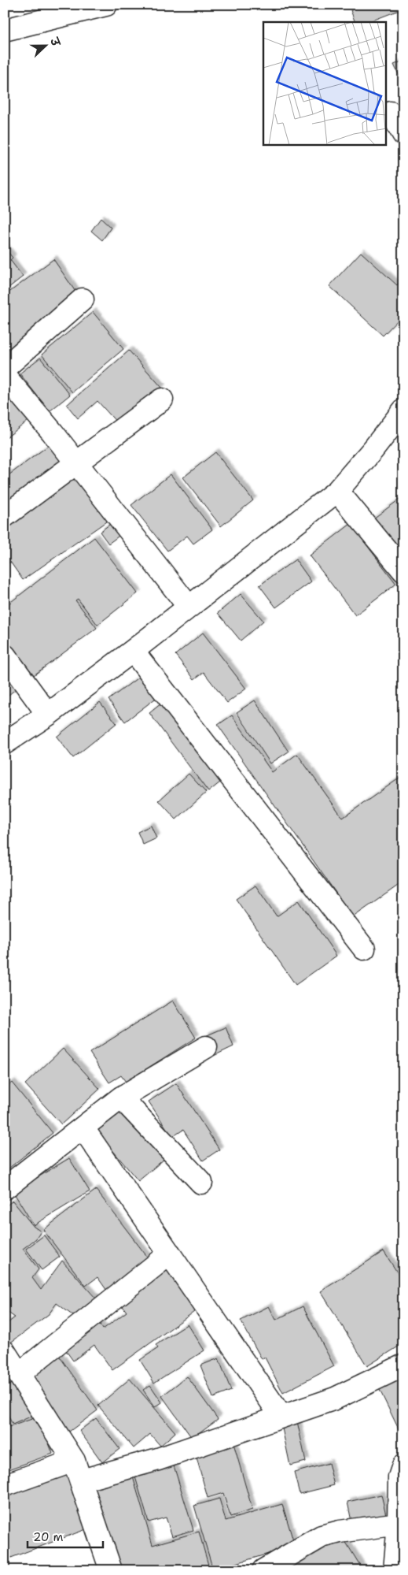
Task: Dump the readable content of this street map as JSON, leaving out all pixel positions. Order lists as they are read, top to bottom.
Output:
{
  "scale_bar": "20 m",
  "north": "right"
}
